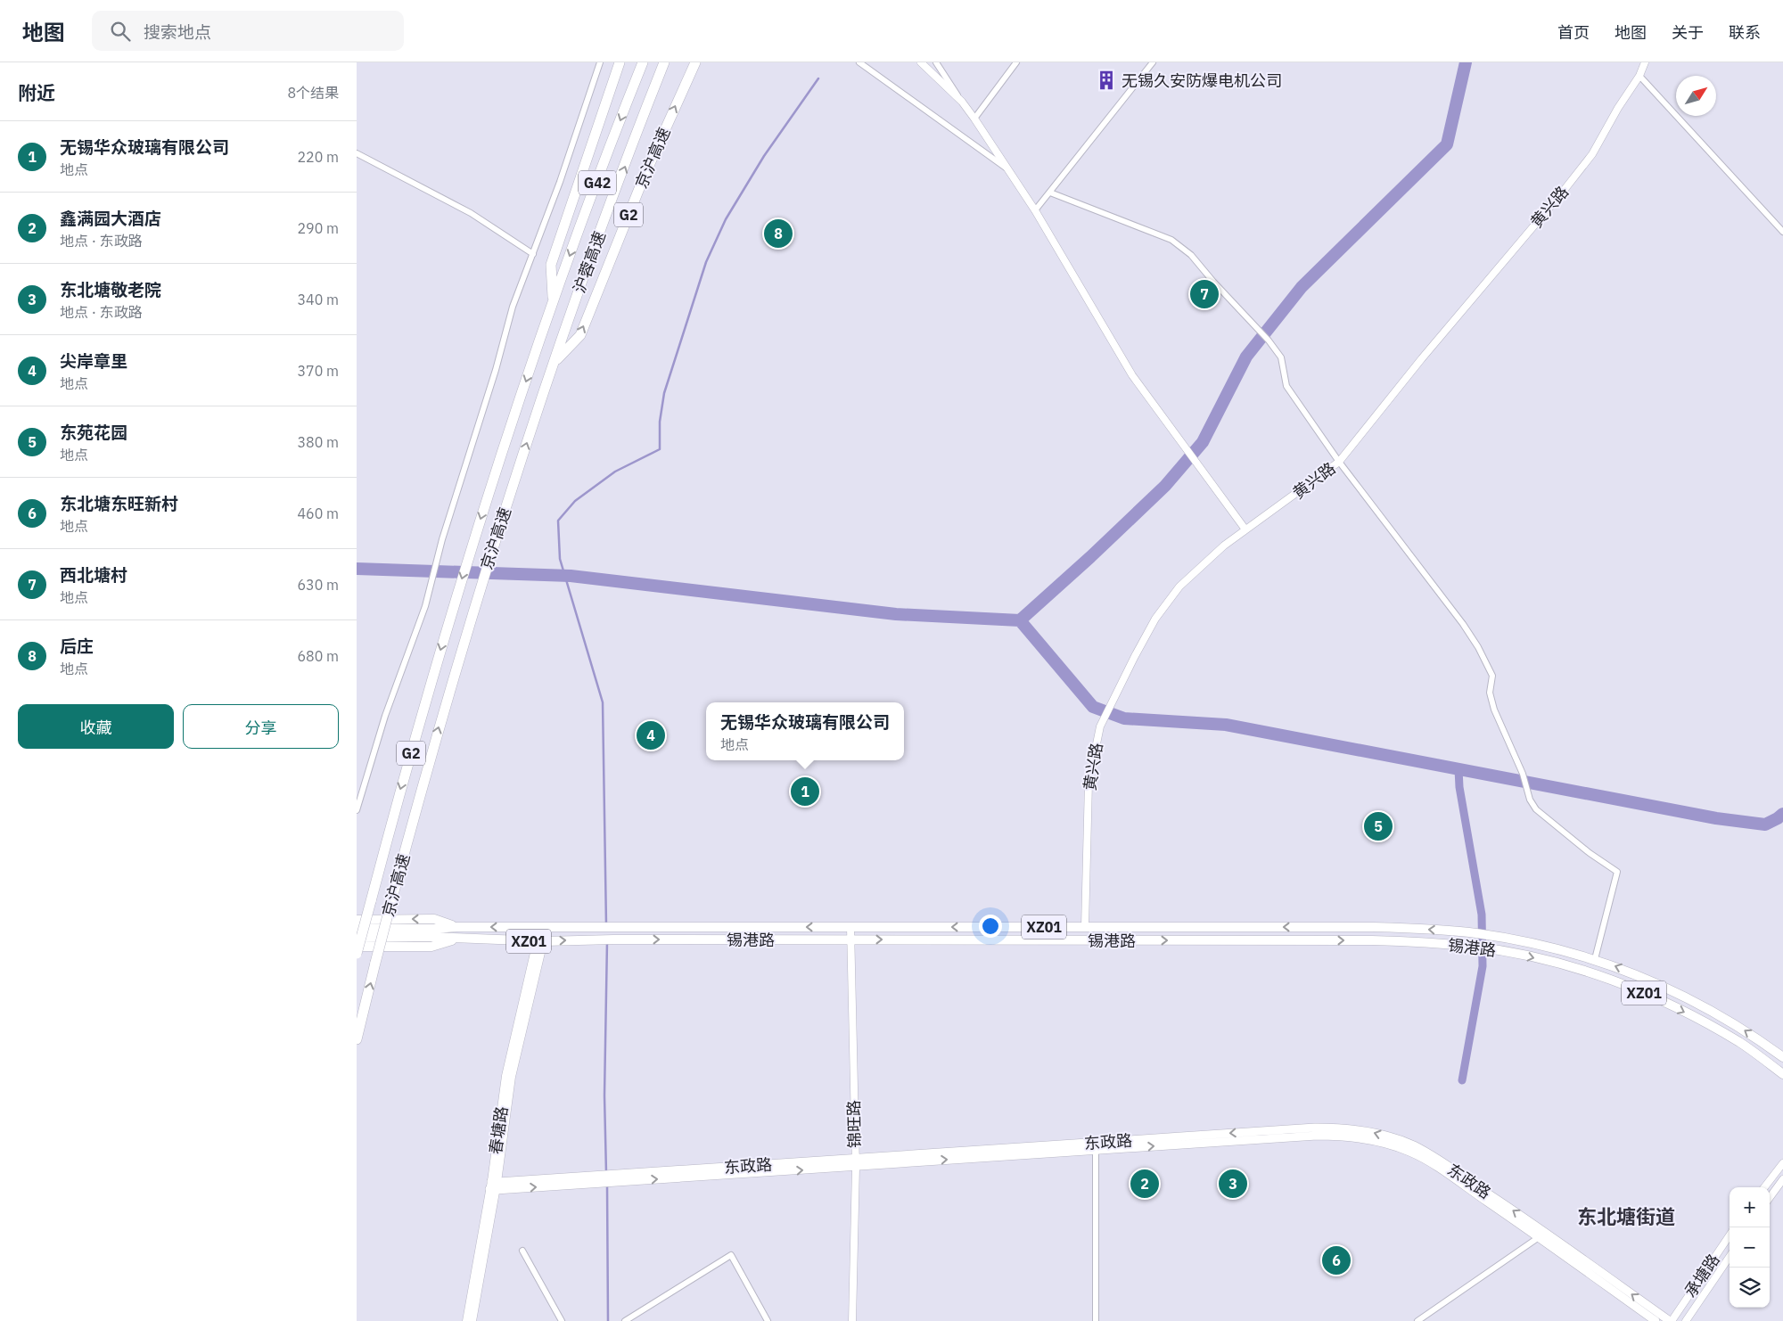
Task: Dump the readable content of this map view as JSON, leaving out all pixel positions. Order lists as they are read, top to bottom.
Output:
{
  "streets": {
    "highway": [
      "京沪高速",
      "G42",
      "G2",
      "沪蓉高速"
    ],
    "main road": ["XZ01", "锡港路", "东政路"],
    "street": [
      "黄兴路",
      "锦旺路",
      "春塘路",
      "承塘路"
    ]
  },
  "crossings": [
    ["京沪高速", "沪蓉高速"],
    ["黄兴路", "锡港路"],
    ["锡港路", "锦旺路"],
    ["锡港路", "春塘路"],
    ["锦旺路", "东政路"],
    ["春塘路", "东政路"],
    ["东政路", "承塘路"]
  ],
  "districts": ["东北塘街道"],
  "places": {
    "building": ["无锡久安防爆电机公司"]
  },
  "north": "top right",
  "page": {
    "header": "地图",
    "search": "搜索地点",
    "nav": [
      "首页",
      "地图",
      "关于",
      "联系"
    ],
    "heading": ["附近", "8个结果"],
    "list": [
      {
        "mark": "1",
        "name": "无锡华众玻璃有限公司",
        "note": "地点",
        "value": "220 m"
      },
      {
        "mark": "2",
        "name": "鑫满园大酒店",
        "note": "地点 · 东政路",
        "value": "290 m"
      },
      {
        "mark": "3",
        "name": "东北塘敬老院",
        "note": "地点 · 东政路",
        "value": "340 m"
      },
      {
        "mark": "4",
        "name": "尖岸章里",
        "note": "地点",
        "value": "370 m"
      },
      {
        "mark": "5",
        "name": "东苑花园",
        "note": "地点",
        "value": "380 m"
      },
      {
        "mark": "6",
        "name": "东北塘东旺新村",
        "note": "地点",
        "value": "460 m"
      },
      {
        "mark": "7",
        "name": "西北塘村",
        "note": "地点",
        "value": "630 m"
      },
      {
        "mark": "8",
        "name": "后庄",
        "note": "地点",
        "value": "680 m"
      }
    ],
    "pins": [
      "8",
      "7",
      "4",
      "1",
      "5",
      "2",
      "3",
      "6"
    ],
    "buttons": ["收藏", "分享"],
    "popup": ["无锡华众玻璃有限公司", "地点"],
    "map_buttons": ["+", "−"]
  }
}
